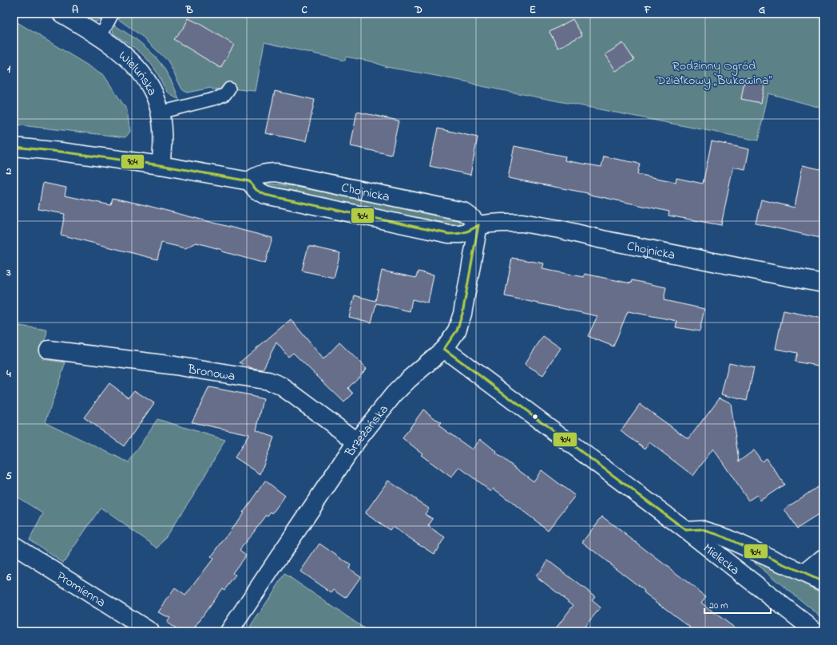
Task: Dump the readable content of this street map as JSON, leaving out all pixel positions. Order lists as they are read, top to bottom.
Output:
{
  "streets": {
    "street": [
      "Wieluńska",
      "Chojnicka",
      "Bronowa",
      "Brzeżańska",
      "Mielecka",
      "Promienna"
    ]
  },
  "crossings": [
    ["Chojnicka", "Brzeżańska"],
    ["Bronowa", "Brzeżańska"],
    ["Brzeżańska", "Mielecka"]
  ],
  "parks": ["Rodzinny Ogród Działkowy „Bukowina”"],
  "lines": ["transit line 904"],
  "scale_bar": "20 m",
  "grid": {
    "columns": [
      "A",
      "B",
      "C",
      "D",
      "E",
      "F",
      "G"
    ],
    "rows": [
      "1",
      "2",
      "3",
      "4",
      "5",
      "6"
    ]
  }
}
